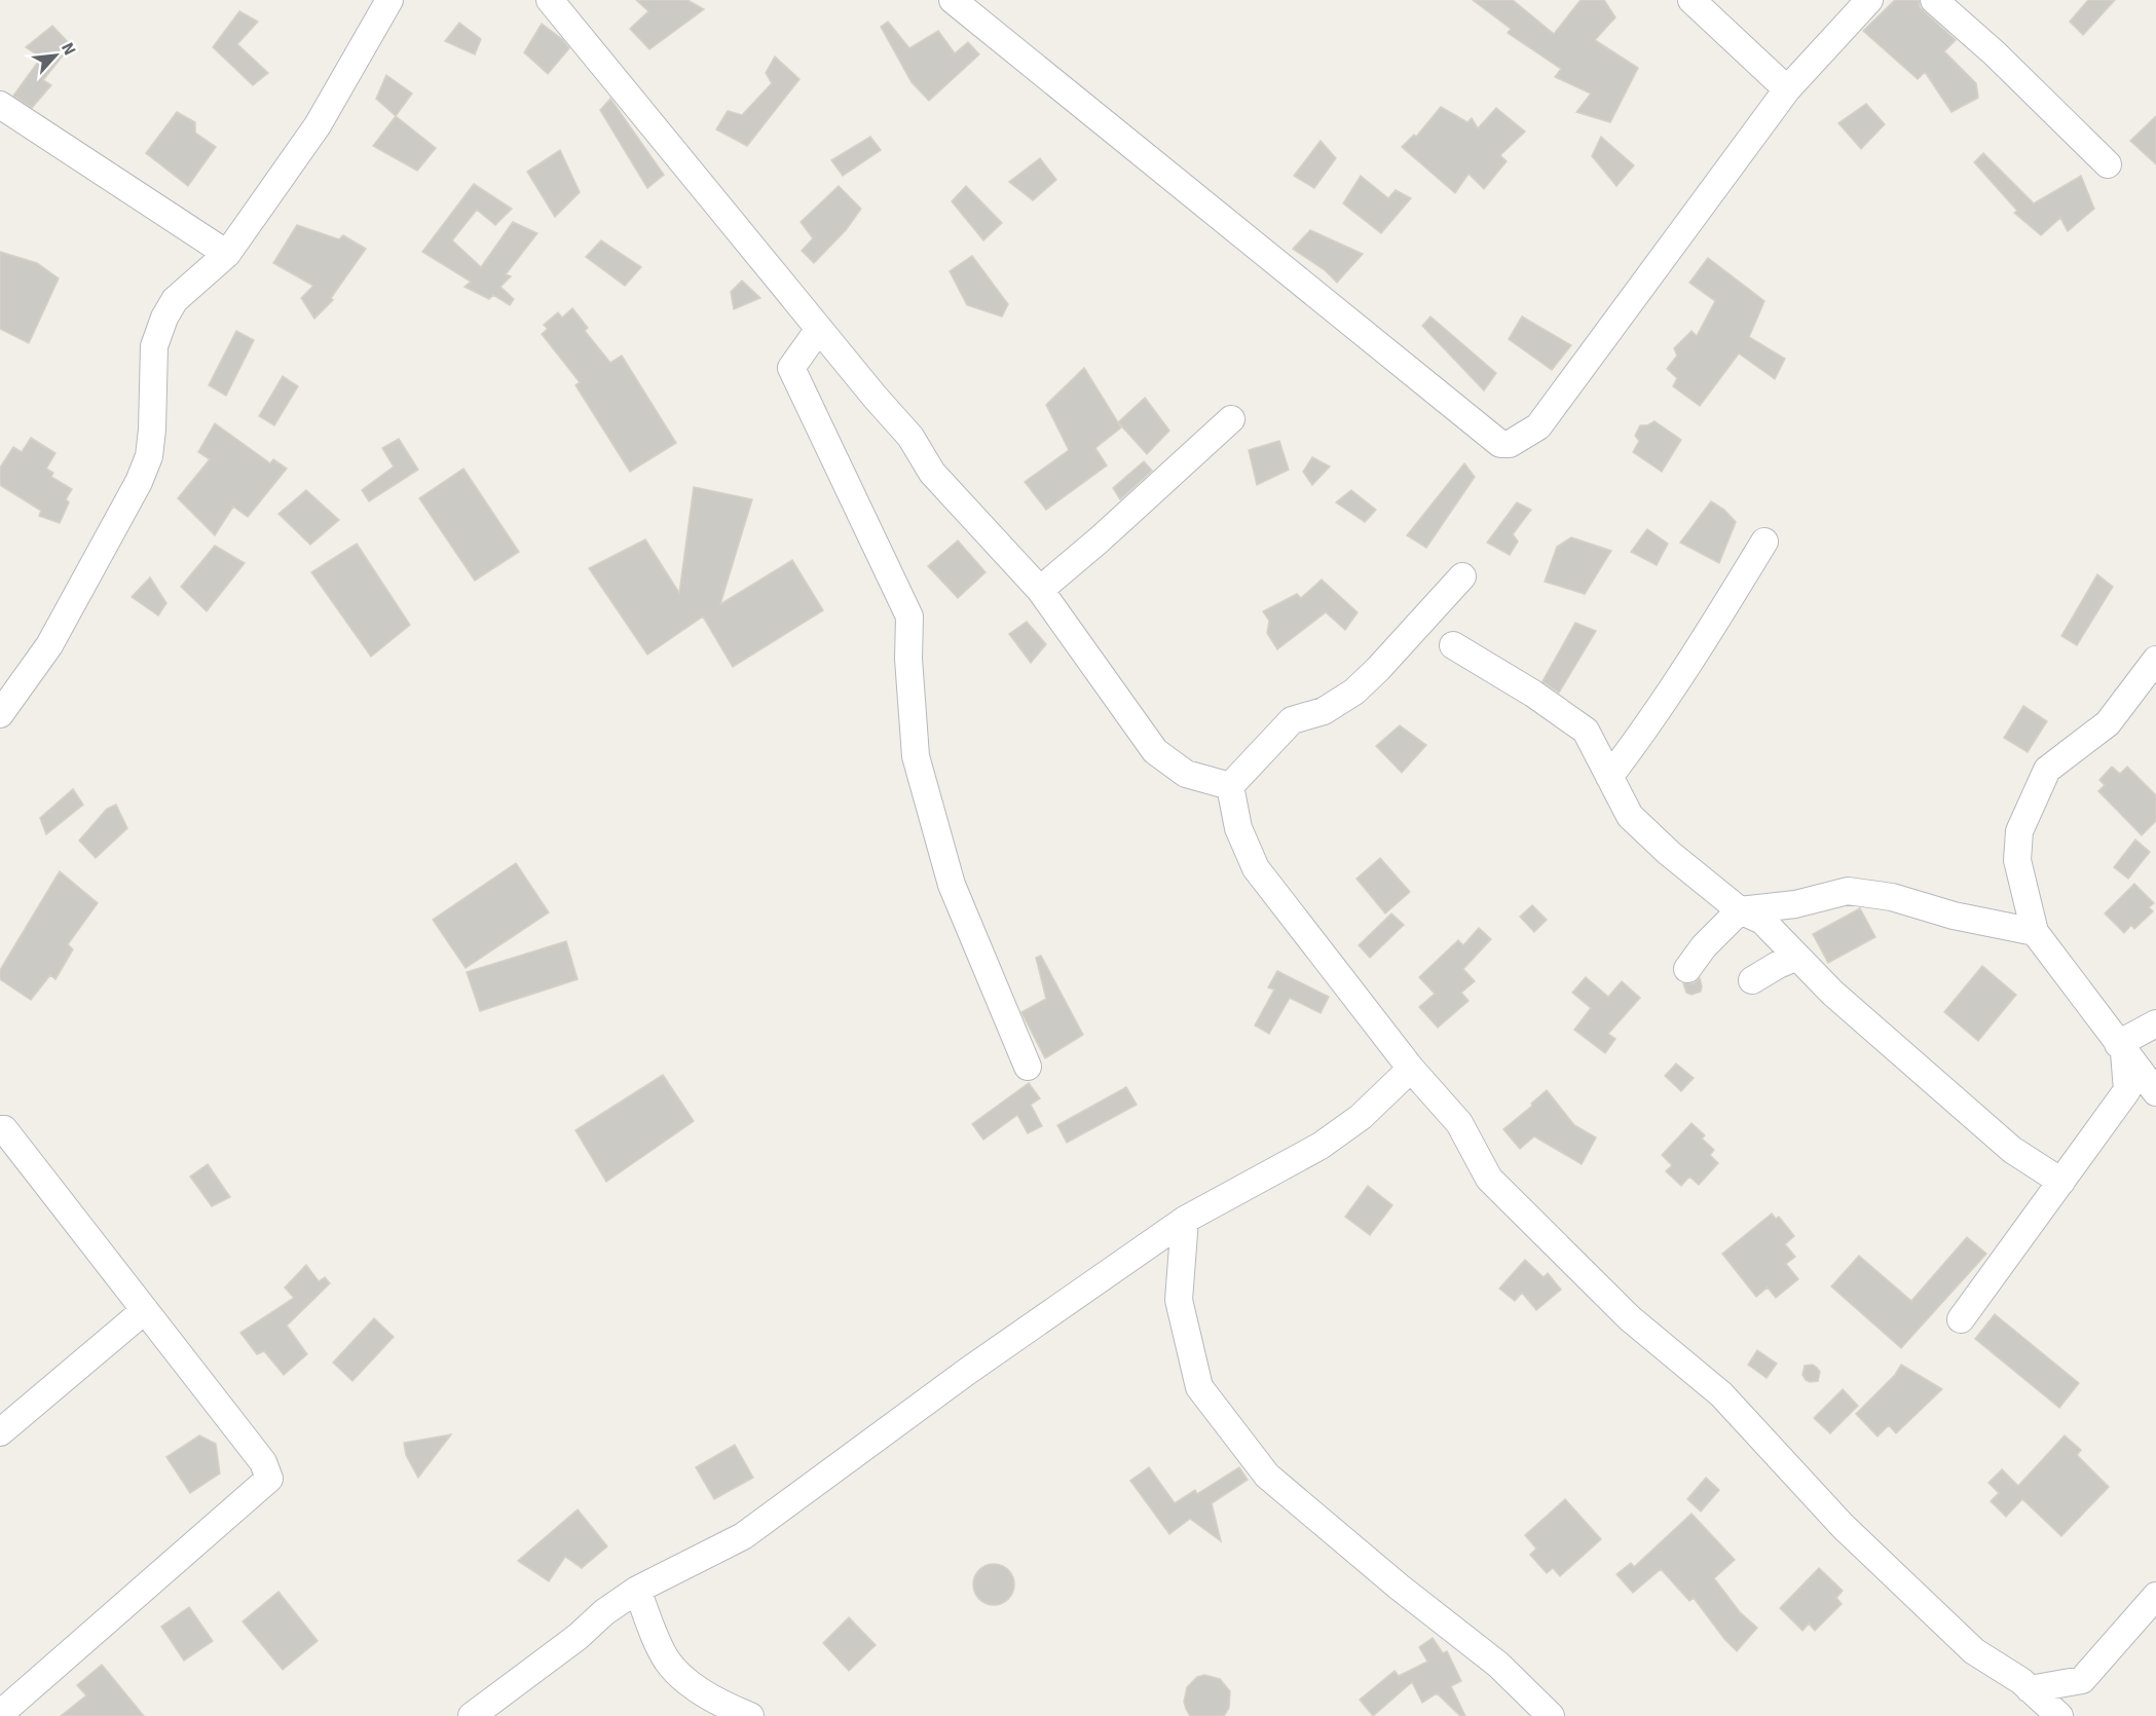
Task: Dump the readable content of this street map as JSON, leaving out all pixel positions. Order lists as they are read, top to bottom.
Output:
{
  "north": "top right"
}
